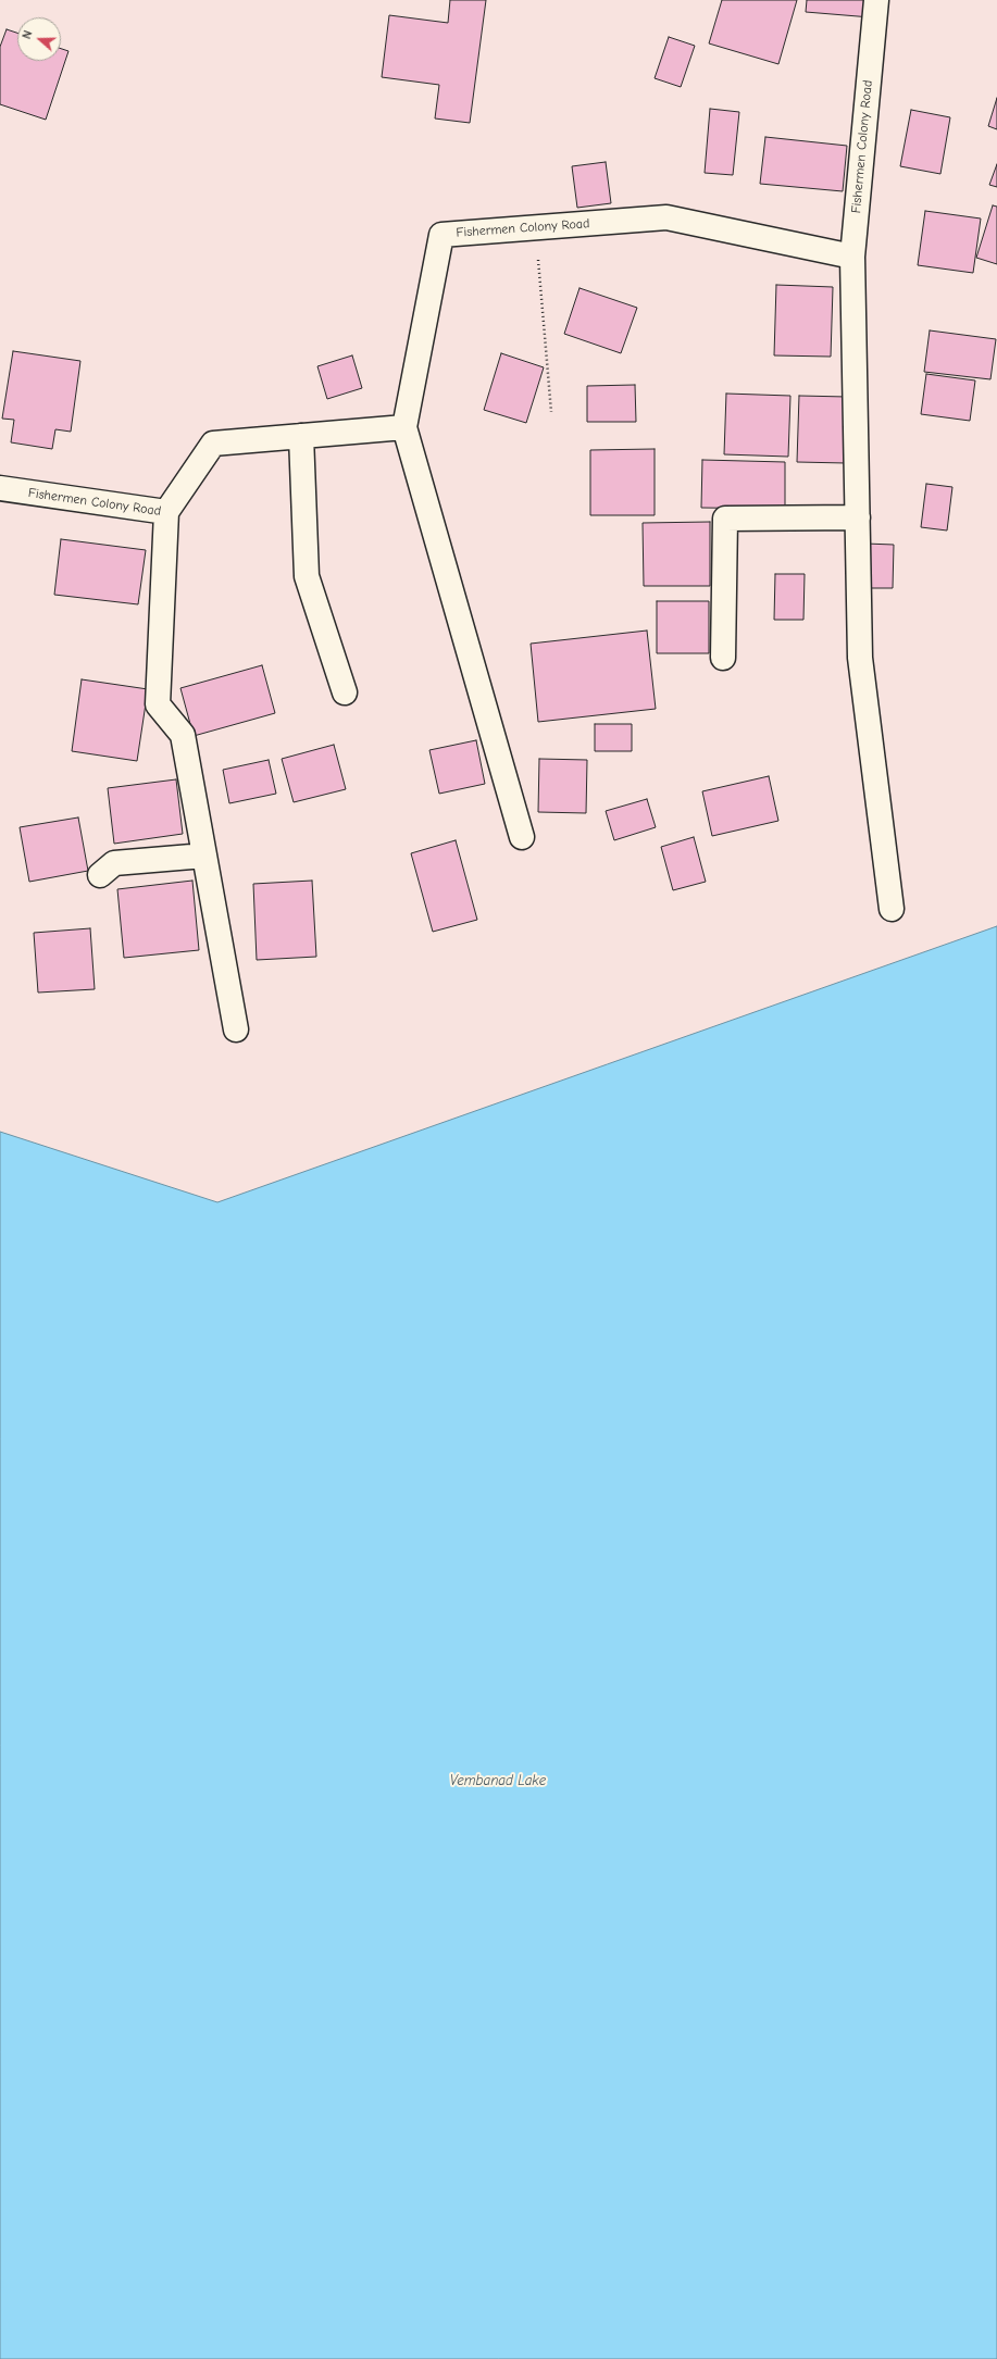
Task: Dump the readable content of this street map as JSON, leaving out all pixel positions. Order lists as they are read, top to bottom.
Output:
{
  "streets": {
    "street": ["Fishermen Colony Road"]
  },
  "water": ["Vembanad Lake"],
  "north": "left"
}
